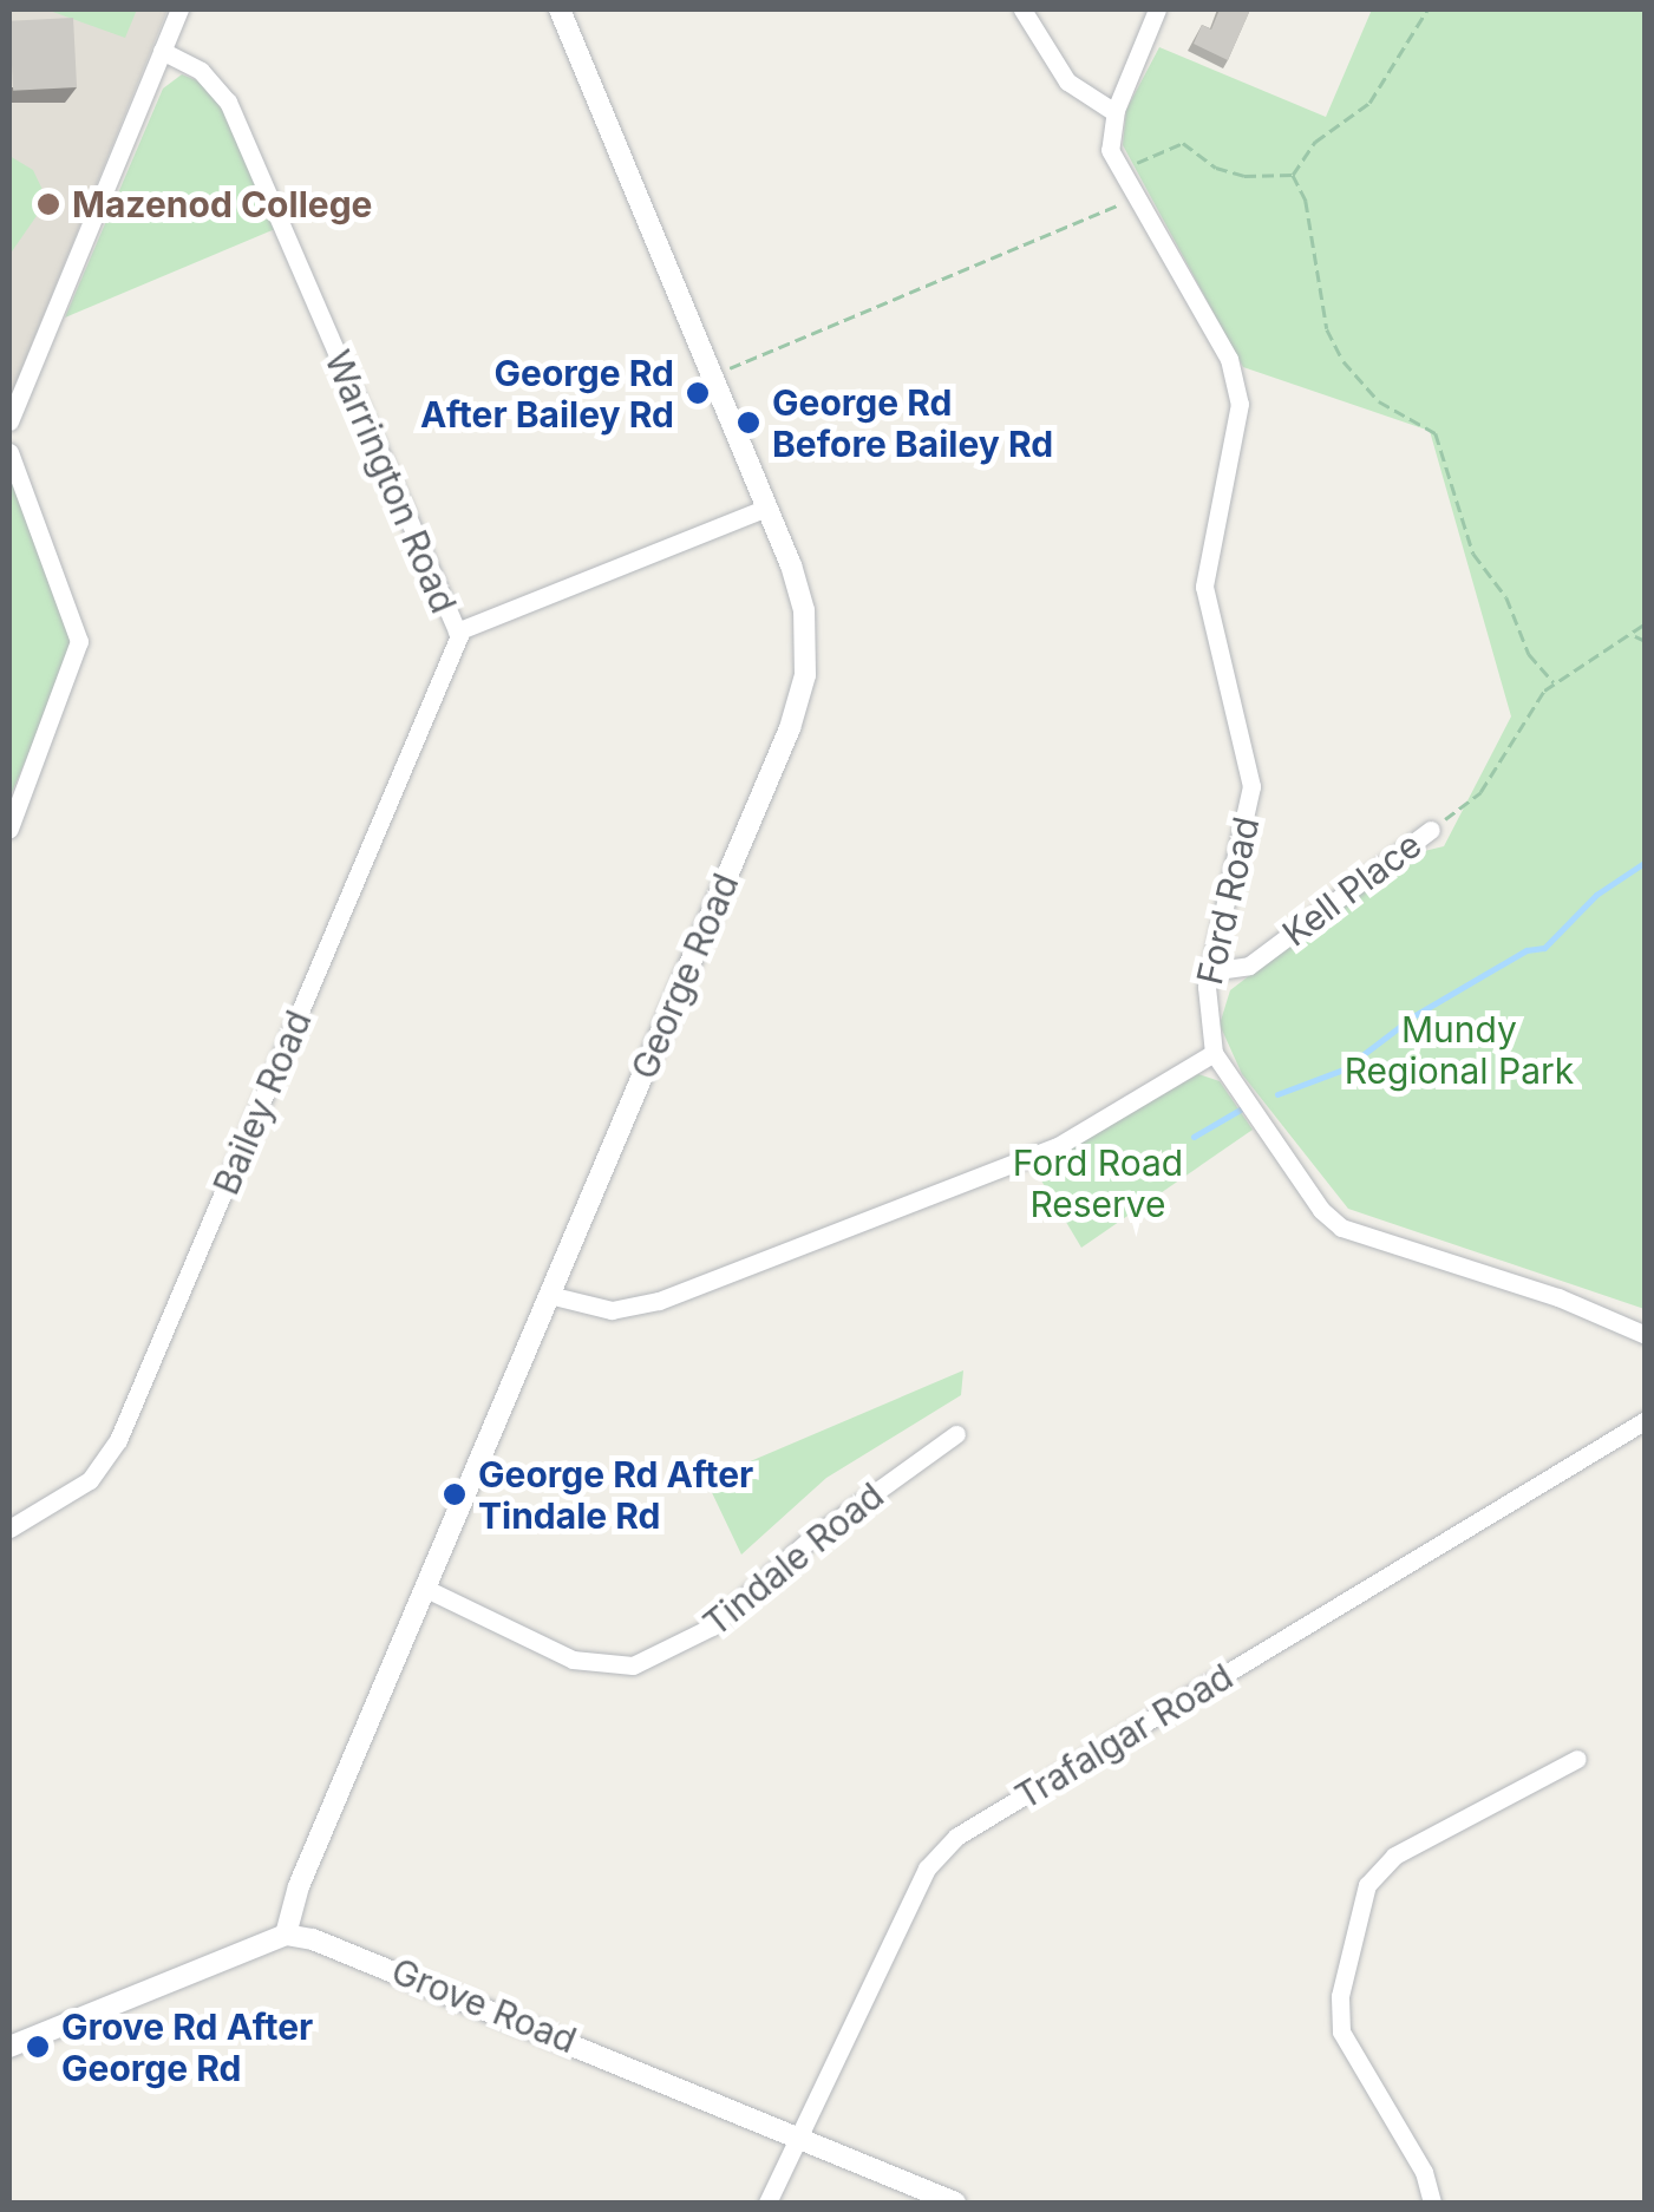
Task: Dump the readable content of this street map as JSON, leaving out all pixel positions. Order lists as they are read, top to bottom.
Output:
{
  "streets": {
    "street": [
      "Warrington Road",
      "Kell Place",
      "Ford Road",
      "George Road",
      "Bailey Road",
      "Tindale Road",
      "Trafalgar Road",
      "Grove Road"
    ]
  },
  "crossings": [
    ["Warrington Road", "George Road"],
    ["Warrington Road", "Bailey Road"],
    ["Kell Place", "Ford Road"],
    ["George Road", "Tindale Road"],
    ["George Road", "Grove Road"],
    ["Trafalgar Road", "Grove Road"]
  ],
  "parks": ["Mundy Regional Park", "Ford Road Reserve"],
  "places": [
    "Mazenod College",
    "George Rd After Bailey Rd",
    "George Rd Before Bailey Rd",
    "George Rd After Tindale Rd",
    "Grove Rd After George Rd"
  ]
}
